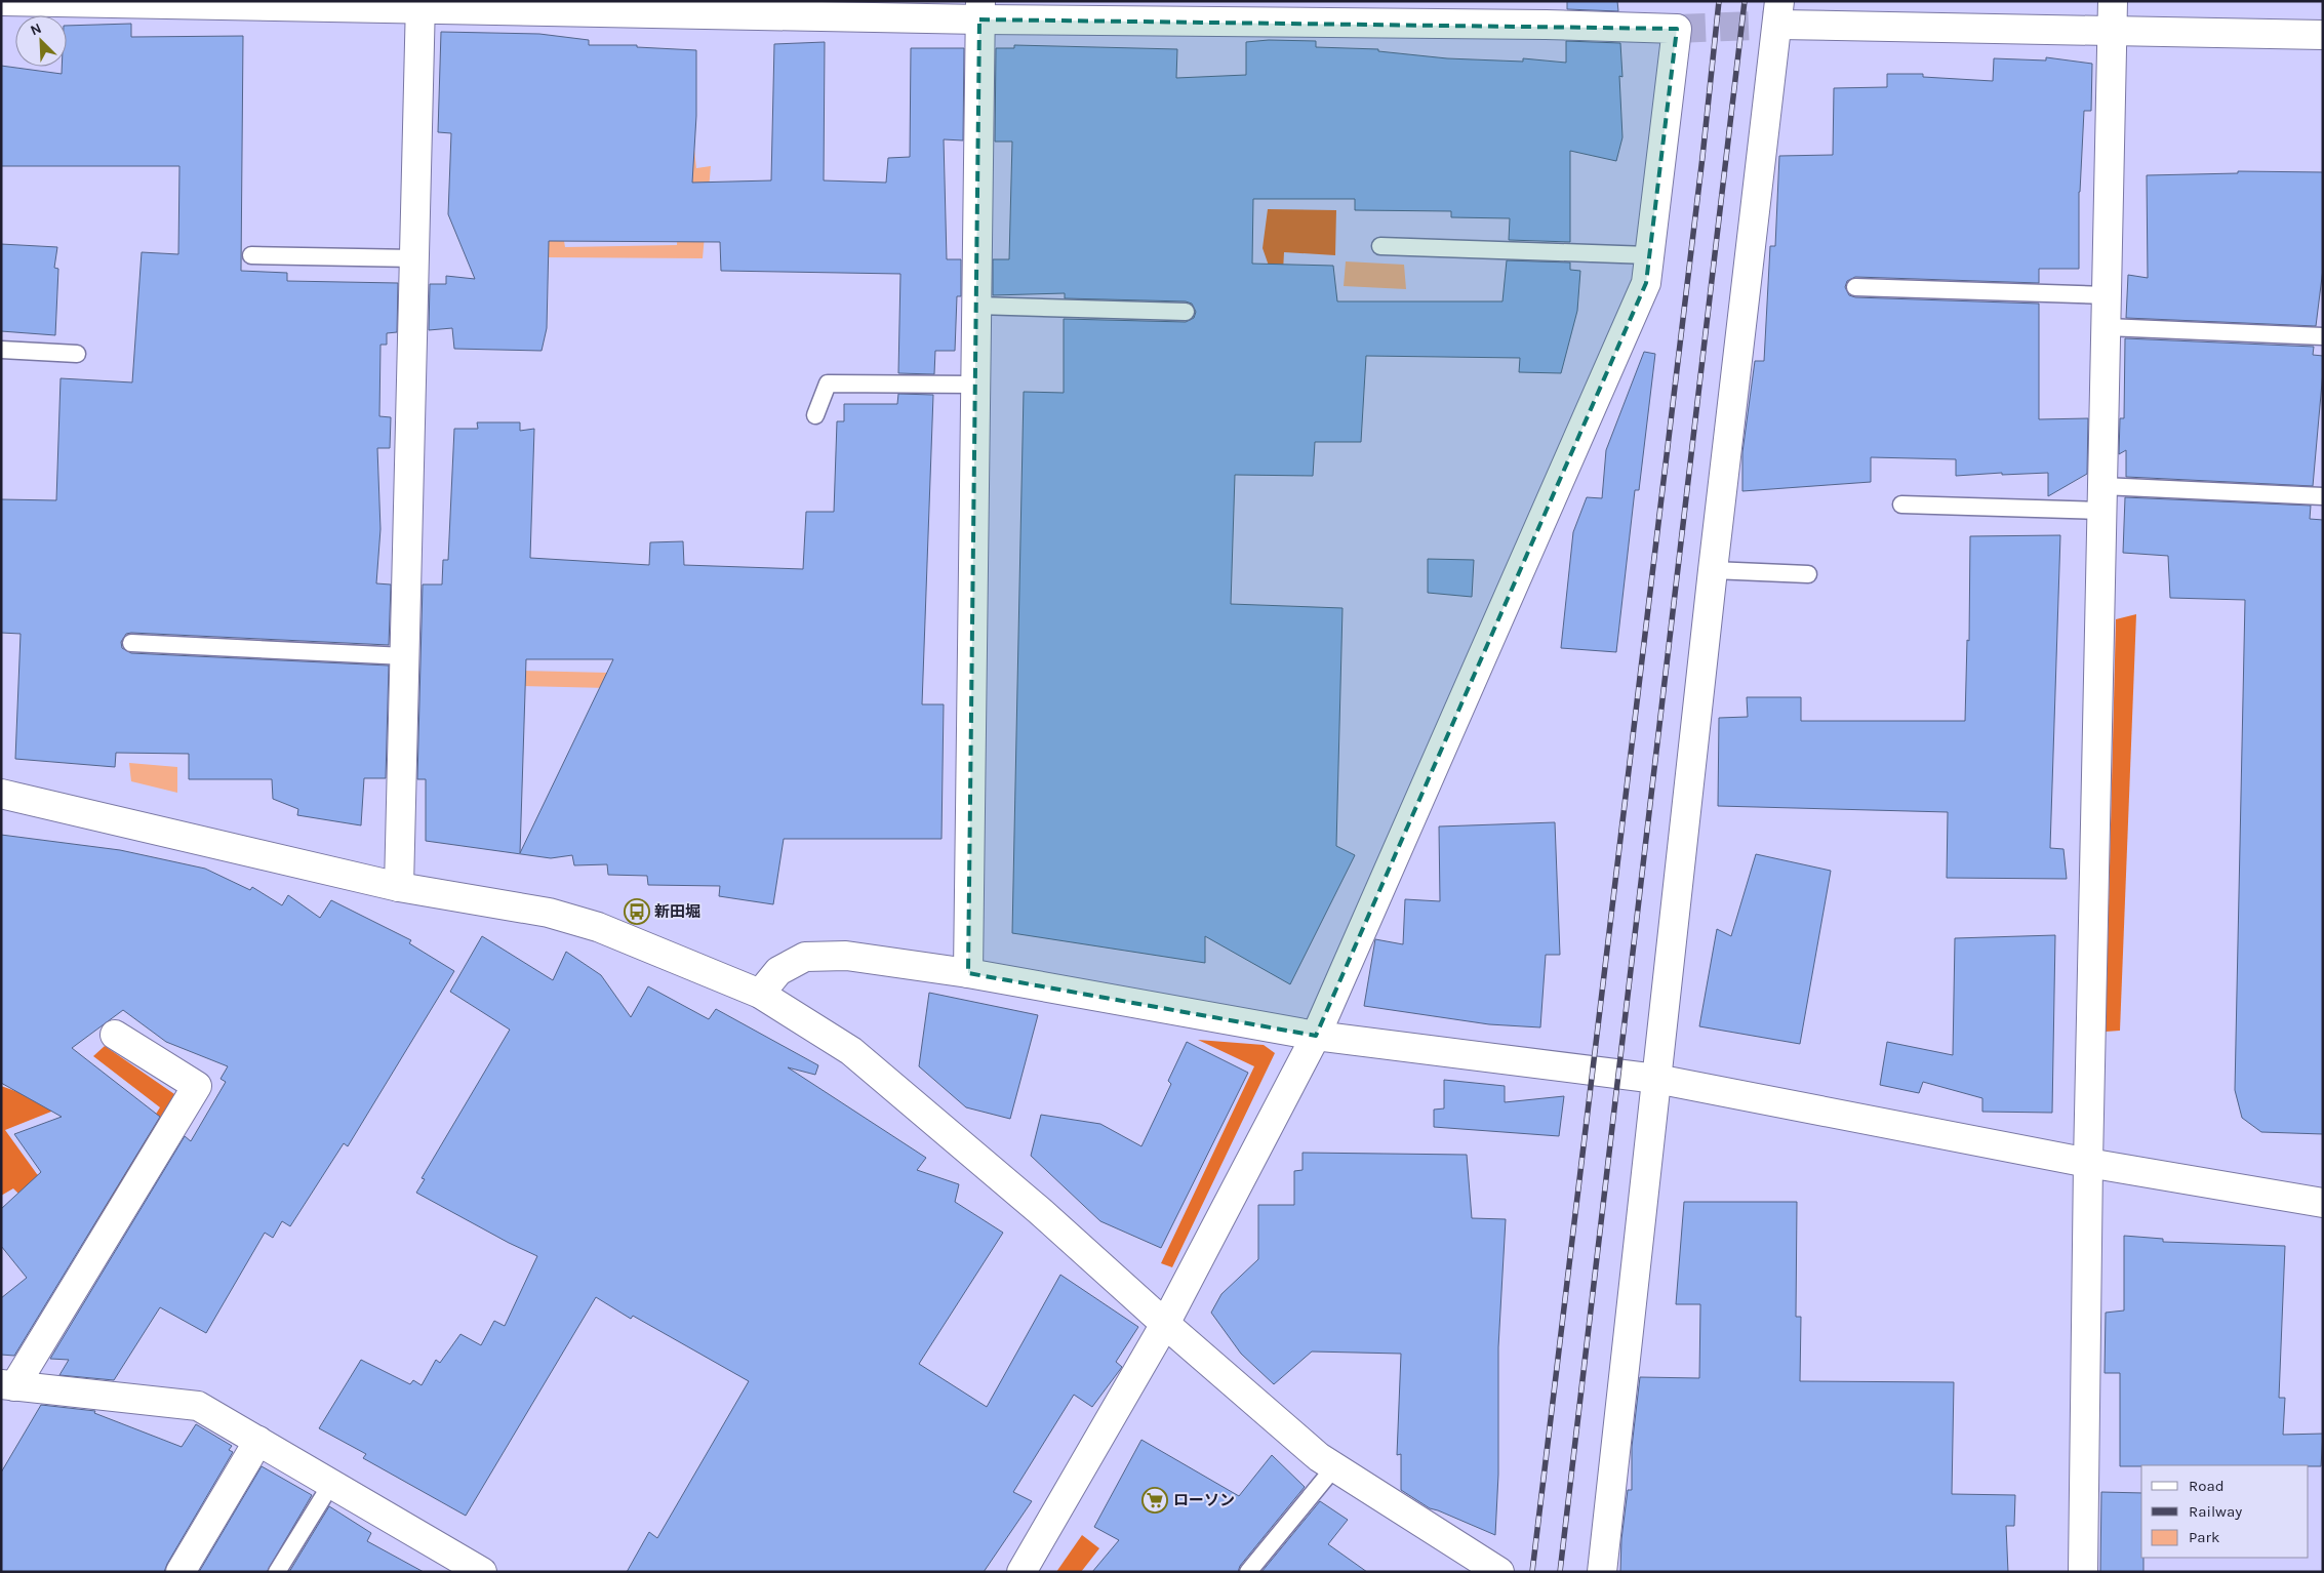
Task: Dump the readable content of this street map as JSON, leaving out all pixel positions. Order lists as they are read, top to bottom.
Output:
{
  "places": {
    "bus stop": ["新田堀"],
    "supermarket": ["ローソン"]
  },
  "legend": ["Road", "Railway", "Park"],
  "north": "top left"
}
